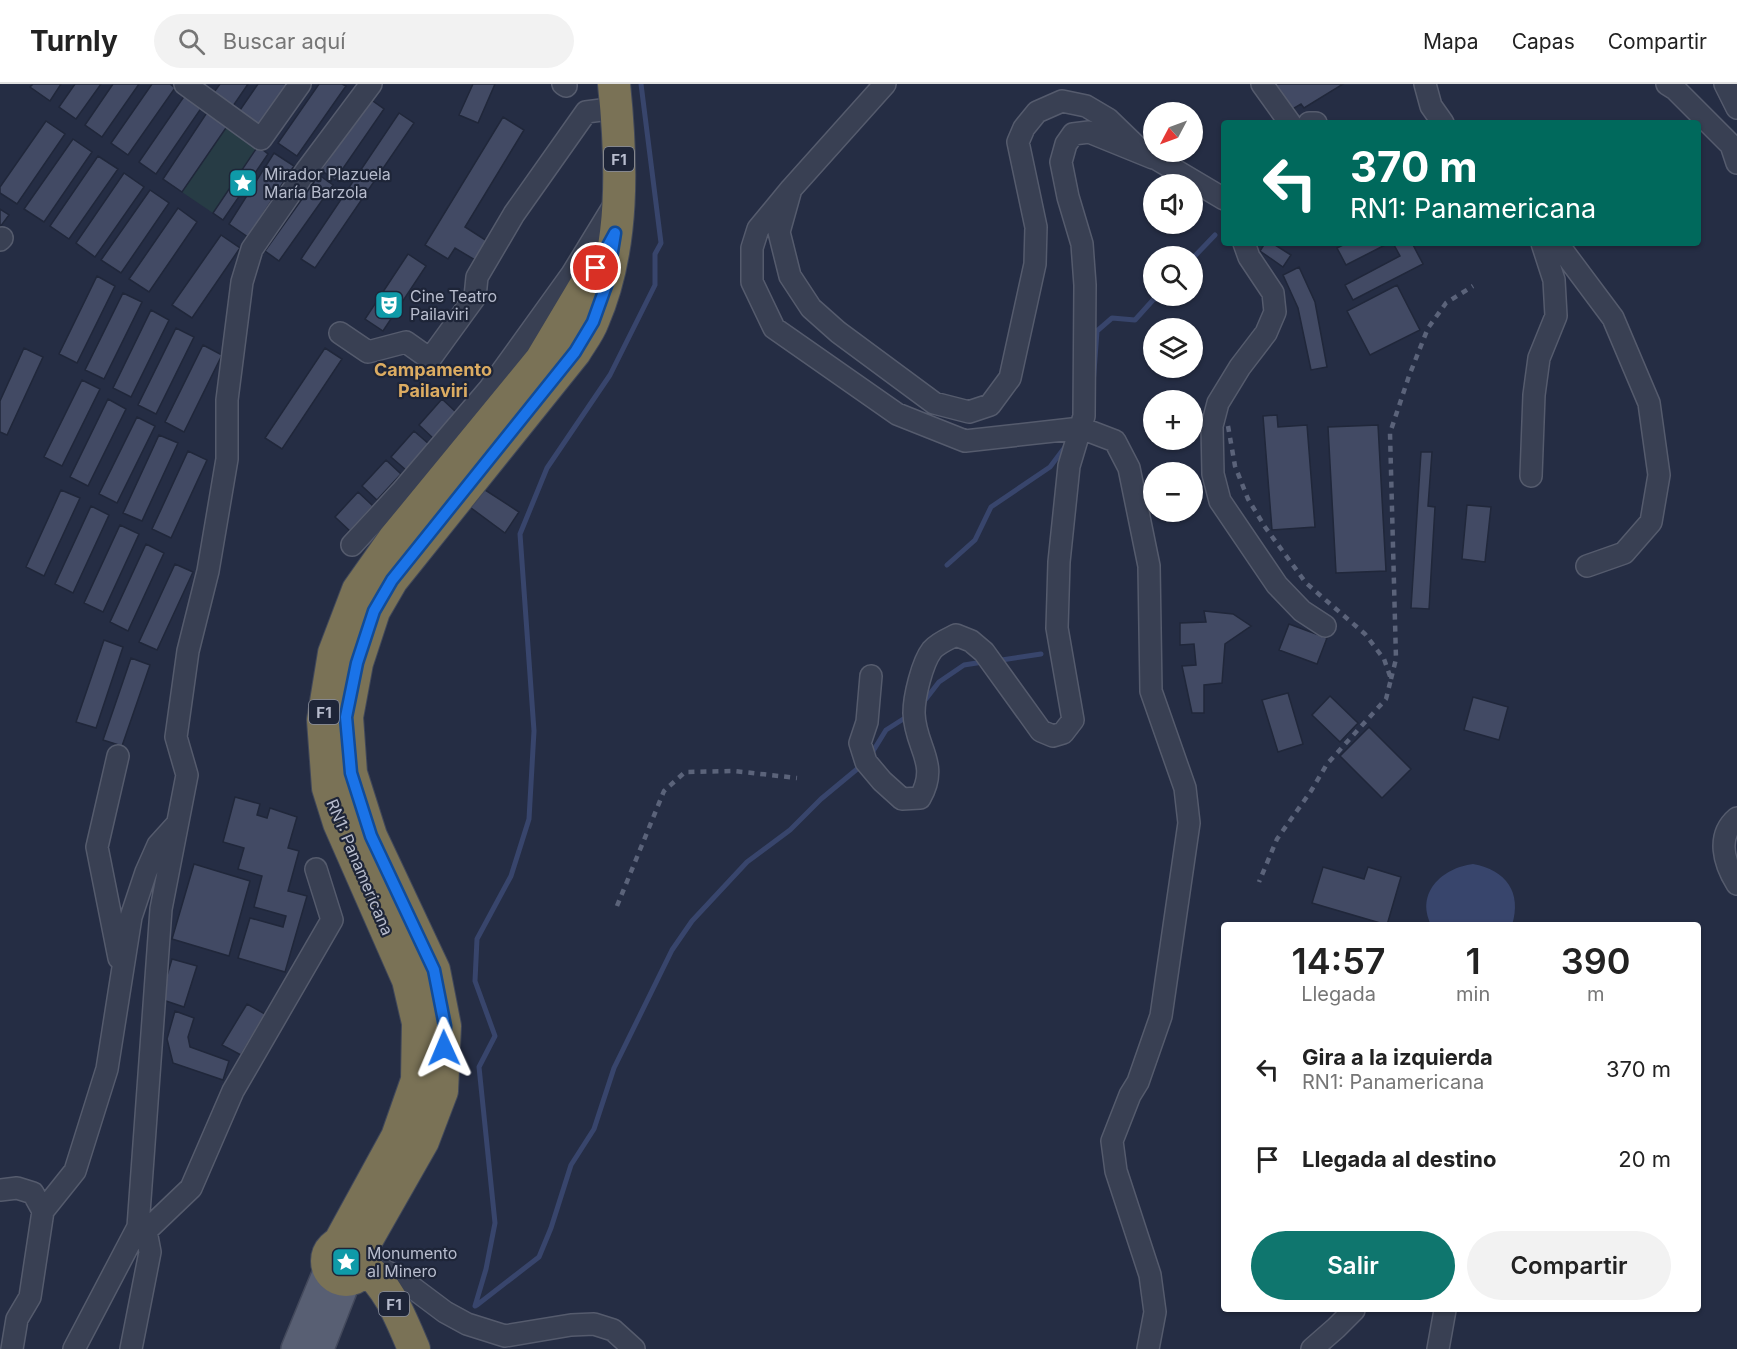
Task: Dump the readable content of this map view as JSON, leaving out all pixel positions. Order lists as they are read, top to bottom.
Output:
{
  "streets": {
    "highway": ["F1", "RN1: Panamericana"]
  },
  "crossings": [
    ["F1", "RN1: Panamericana"]
  ],
  "districts": ["Campamento Pailaviri"],
  "places": {
    "place": ["Mirador Plazuela María Barzola", "Monumento al Minero"],
    "theatre": ["Cine Teatro Pailaviri"]
  },
  "north": "bottom left",
  "page": {
    "header": "Turnly",
    "search": "Buscar aquí",
    "nav": ["Mapa", "Capas", "Compartir"],
    "map_buttons": ["+", "−"],
    "turn": ["370 m", "RN1: Panamericana"],
    "eta": [
      "14:57",
      "Llegada",
      "1",
      "min",
      "390",
      "m"
    ],
    "list": [
      {
        "name": "Gira a la izquierda",
        "note": "RN1: Panamericana",
        "value": "370 m"
      },
      {
        "name": "Llegada al destino",
        "value": "20 m"
      }
    ],
    "buttons": ["Salir", "Compartir"]
  }
}
